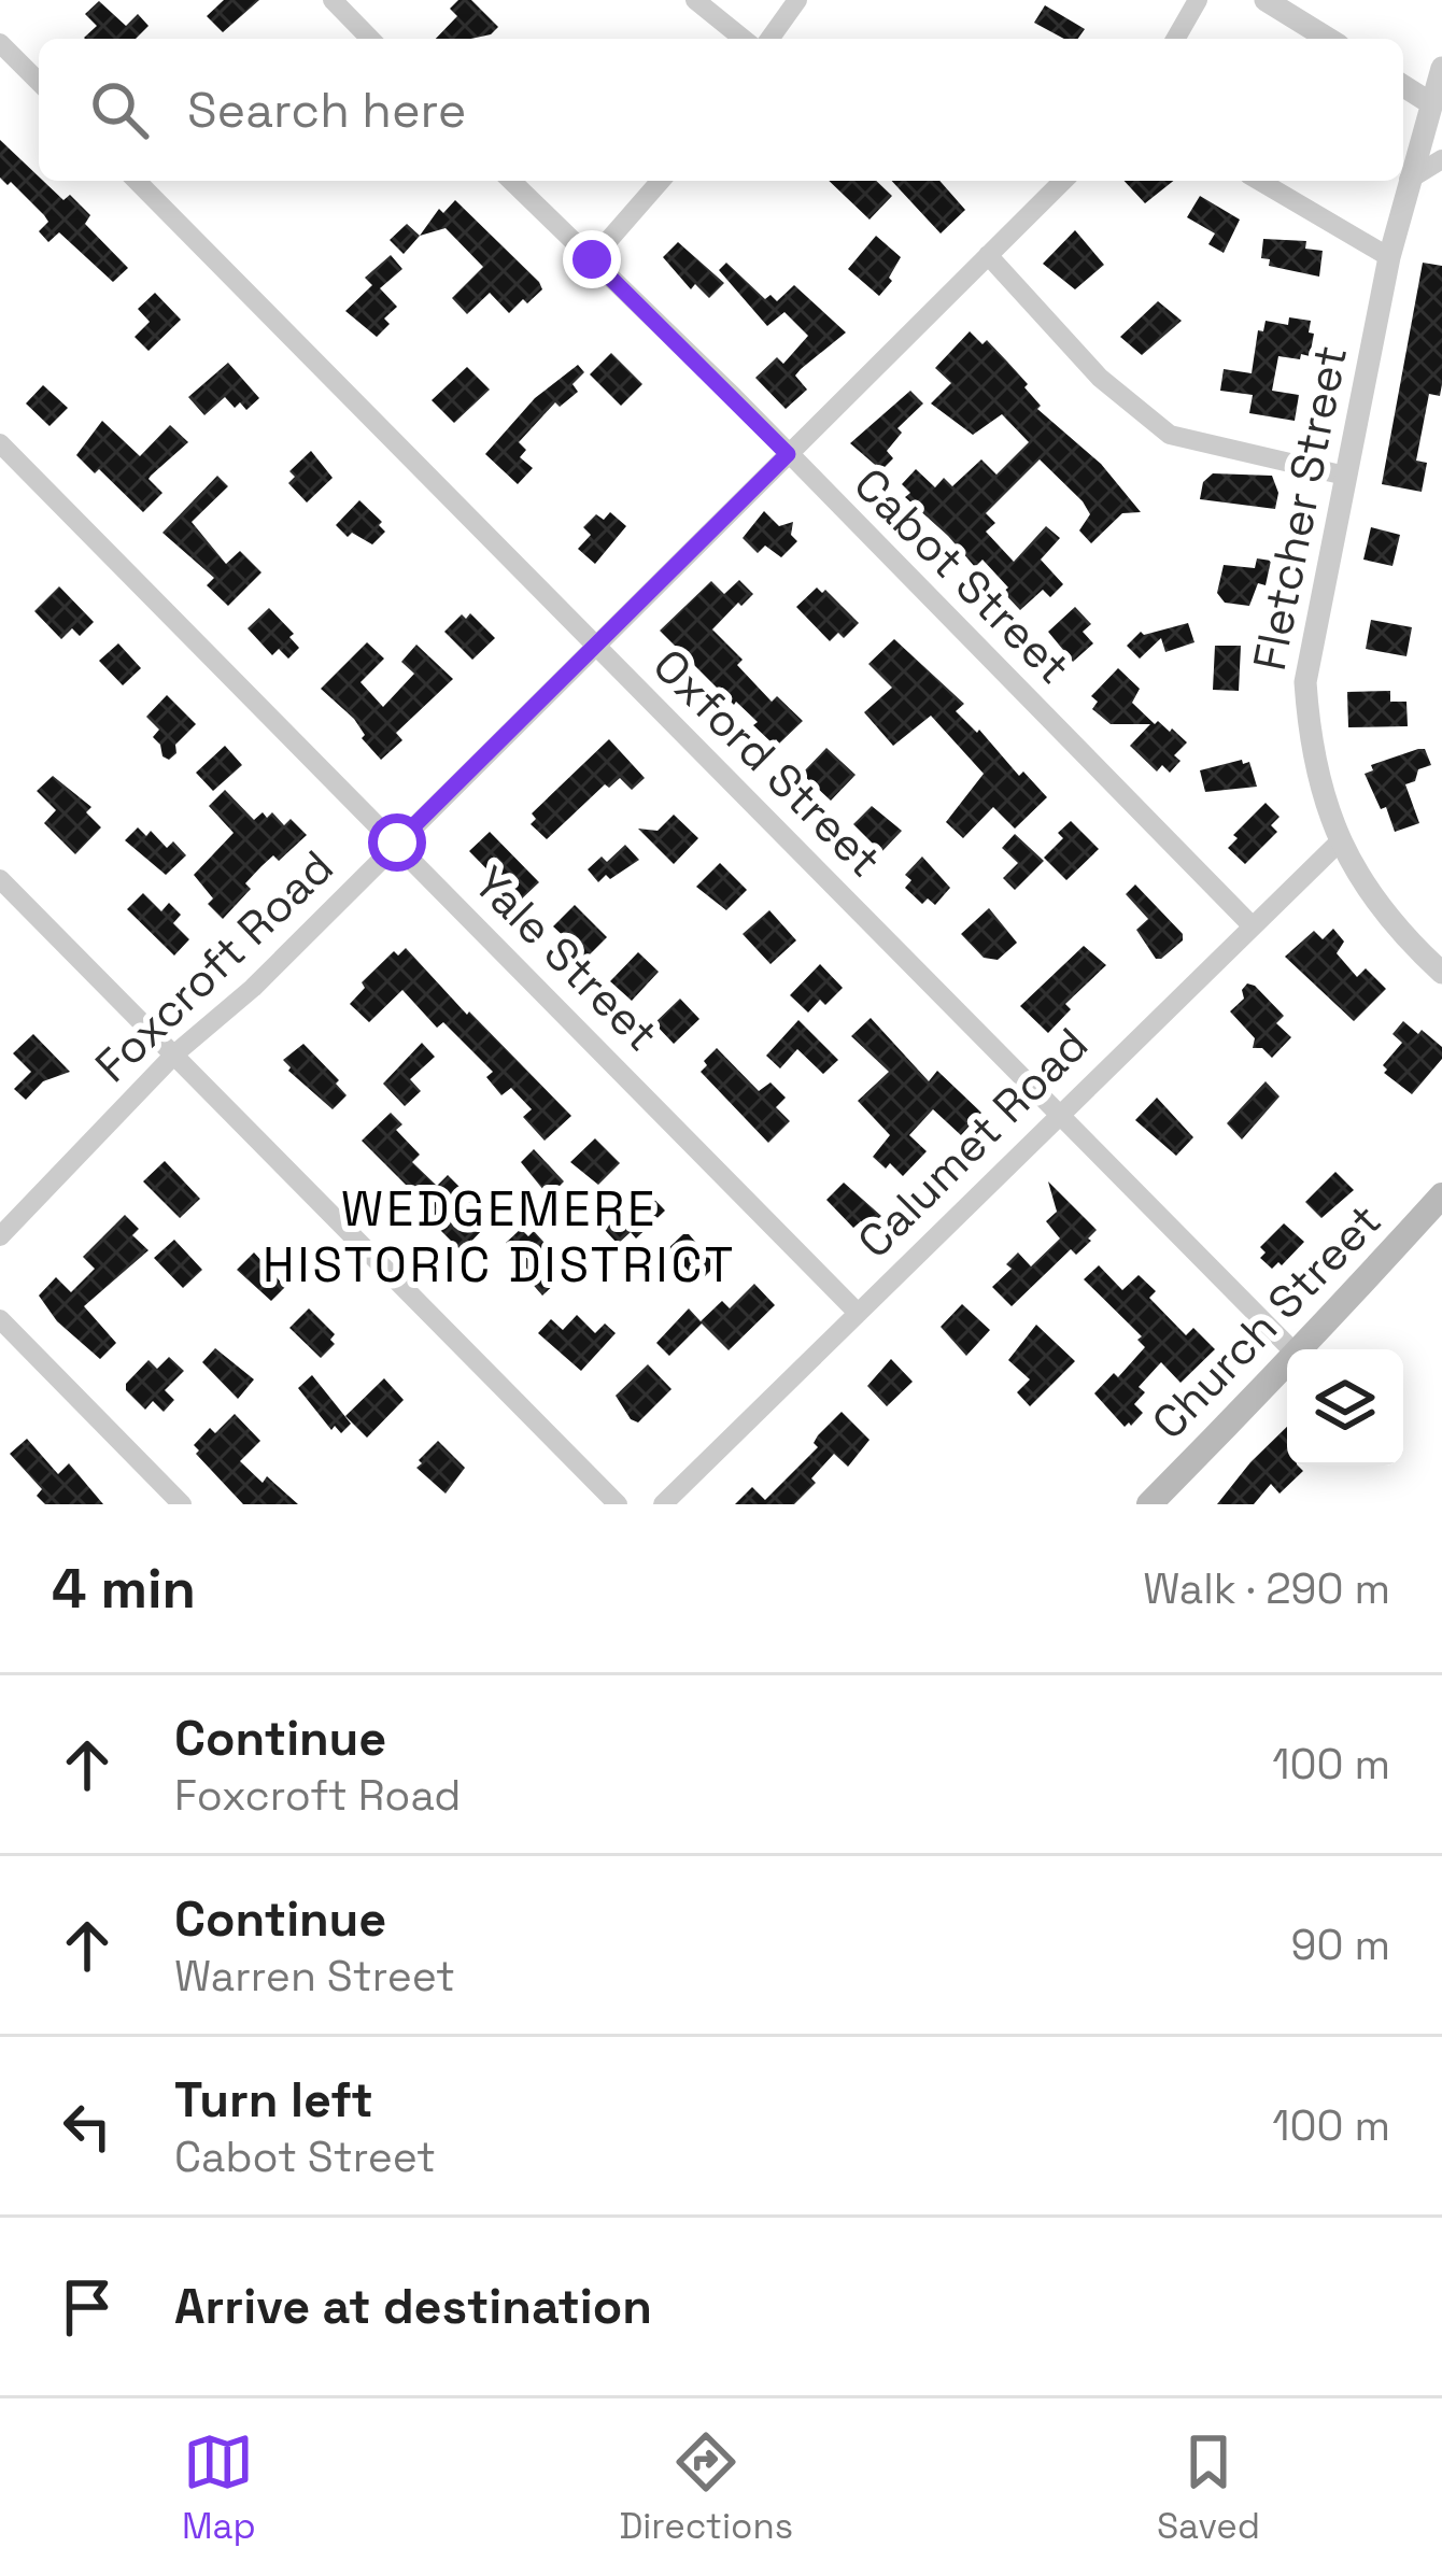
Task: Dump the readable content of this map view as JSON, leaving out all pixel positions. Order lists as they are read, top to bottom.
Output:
{
  "streets": {
    "main road": ["Church Street"],
    "street": [
      "Fletcher Street",
      "Cabot Street",
      "Oxford Street",
      "Yale Street",
      "Foxcroft Road",
      "Calumet Road"
    ]
  },
  "crossings": [
    ["Fletcher Street", "Calumet Road"],
    ["Cabot Street", "Foxcroft Road"],
    ["Cabot Street", "Calumet Road"],
    ["Oxford Street", "Foxcroft Road"],
    ["Oxford Street", "Calumet Road"],
    ["Yale Street", "Foxcroft Road"],
    ["Yale Street", "Calumet Road"]
  ],
  "districts": ["WEDGEMERE HISTORIC DISTRICT"],
  "page": {
    "search": "Search here",
    "heading": ["4 min", "Walk · 290 m"],
    "list": [
      ["Continue", "Foxcroft Road", "100 m"],
      ["Continue", "Warren Street", "90 m"],
      ["Turn left", "Cabot Street", "100 m"],
      "Arrive at destination"
    ],
    "nav": ["Map", "Directions", "Saved"]
  }
}
